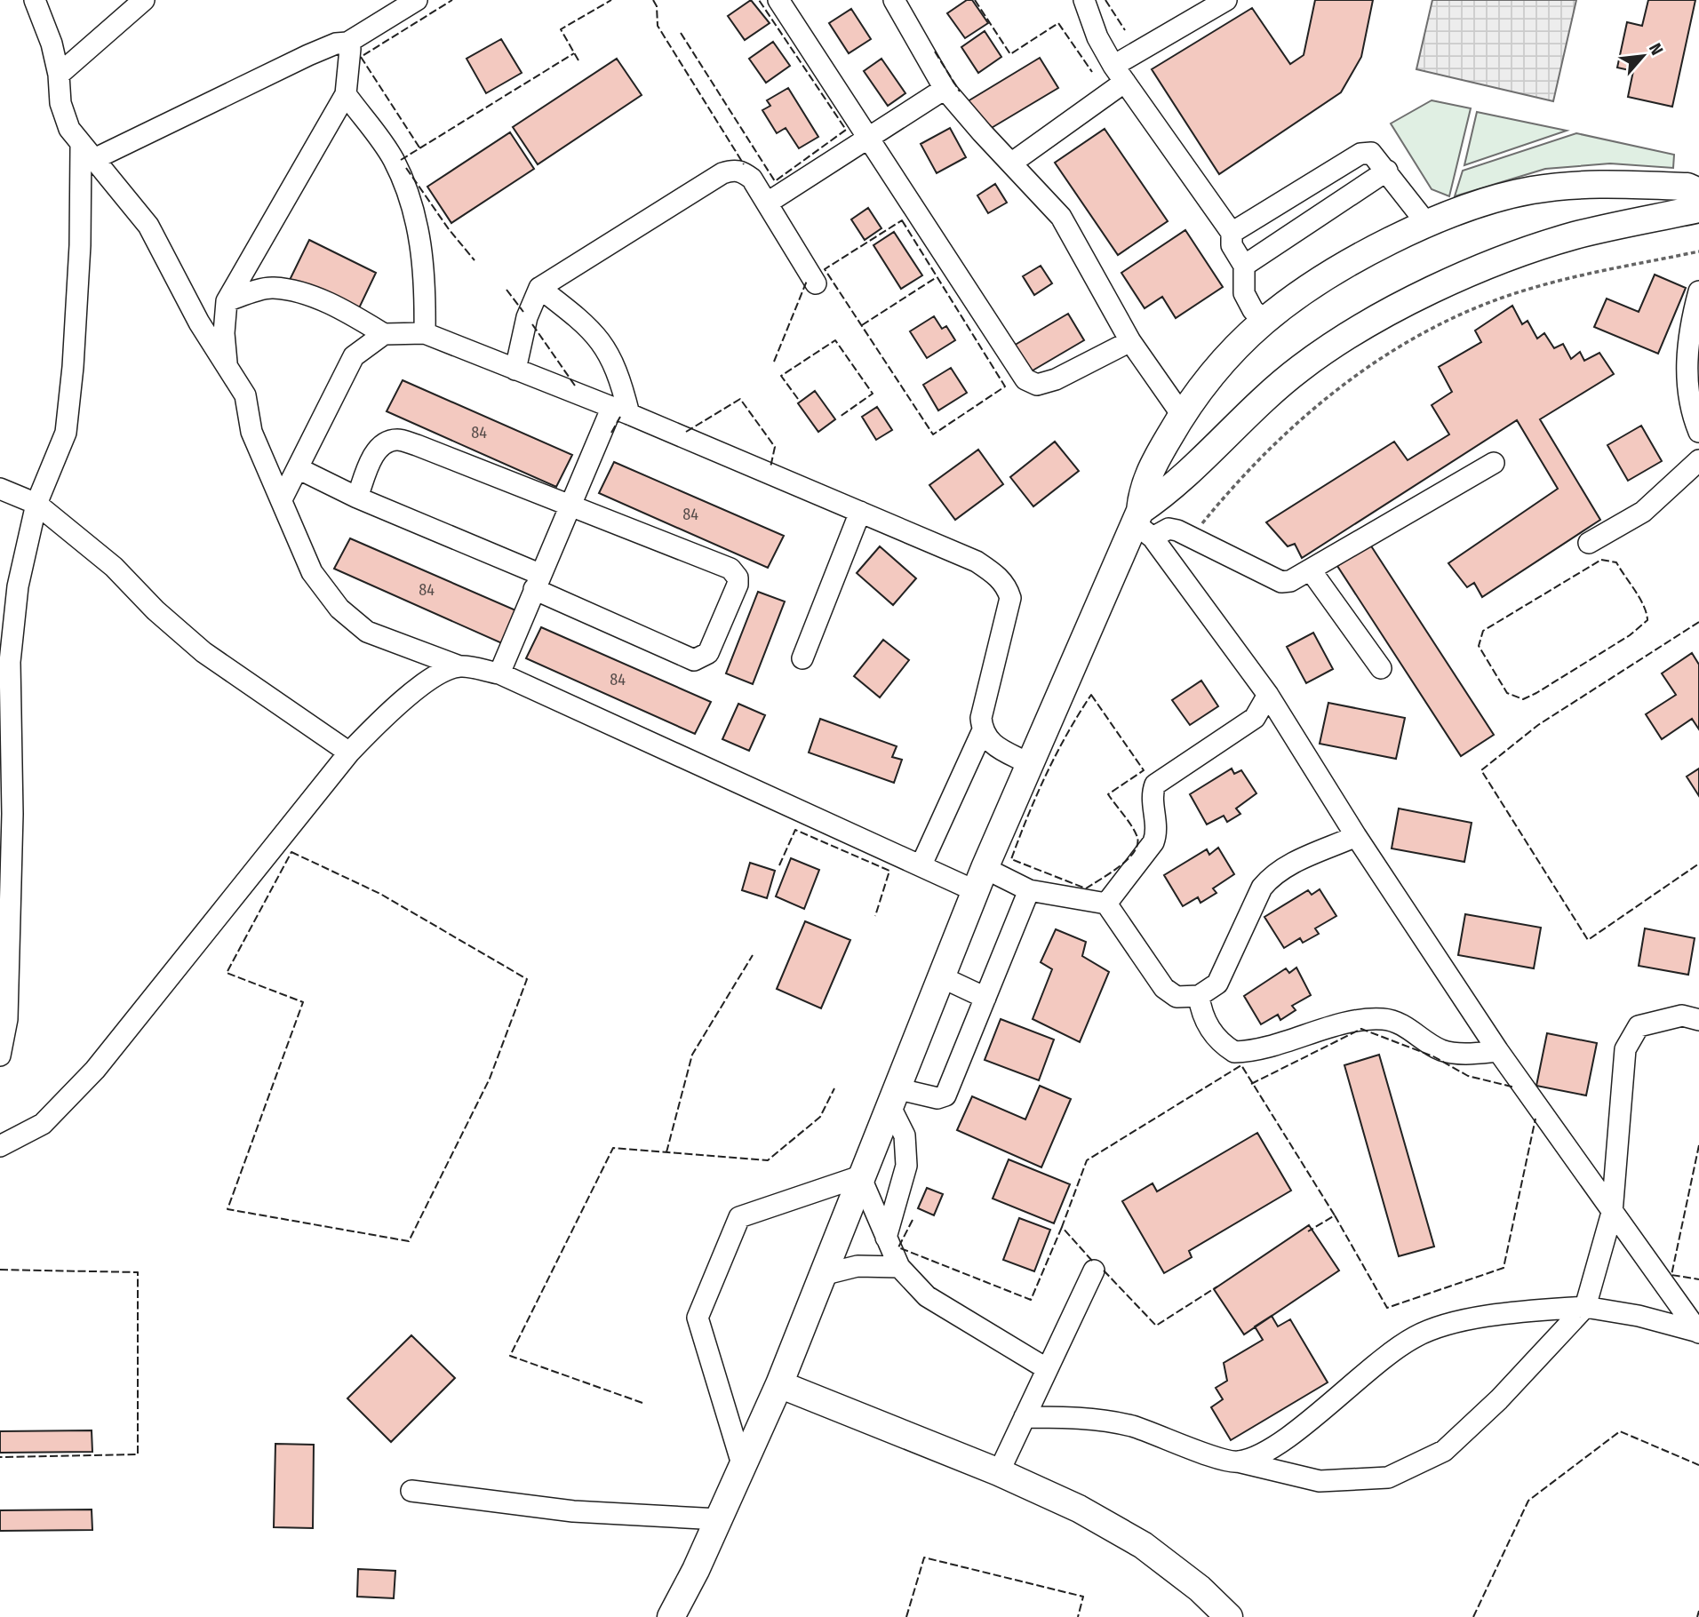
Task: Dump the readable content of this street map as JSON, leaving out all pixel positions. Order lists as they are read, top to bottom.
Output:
{
  "house_numbers": [
    "84",
    "84",
    "84",
    "84"
  ],
  "north": "top right"
}
